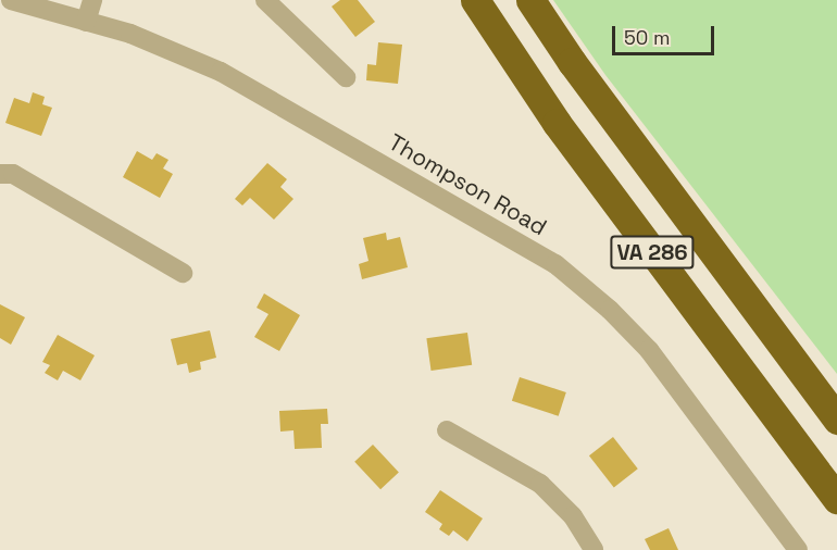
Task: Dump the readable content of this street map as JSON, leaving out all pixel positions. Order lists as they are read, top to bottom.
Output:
{
  "streets": {
    "highway": ["VA 286"],
    "street": ["Thompson Road"]
  },
  "scale_bar": "50 m"
}
